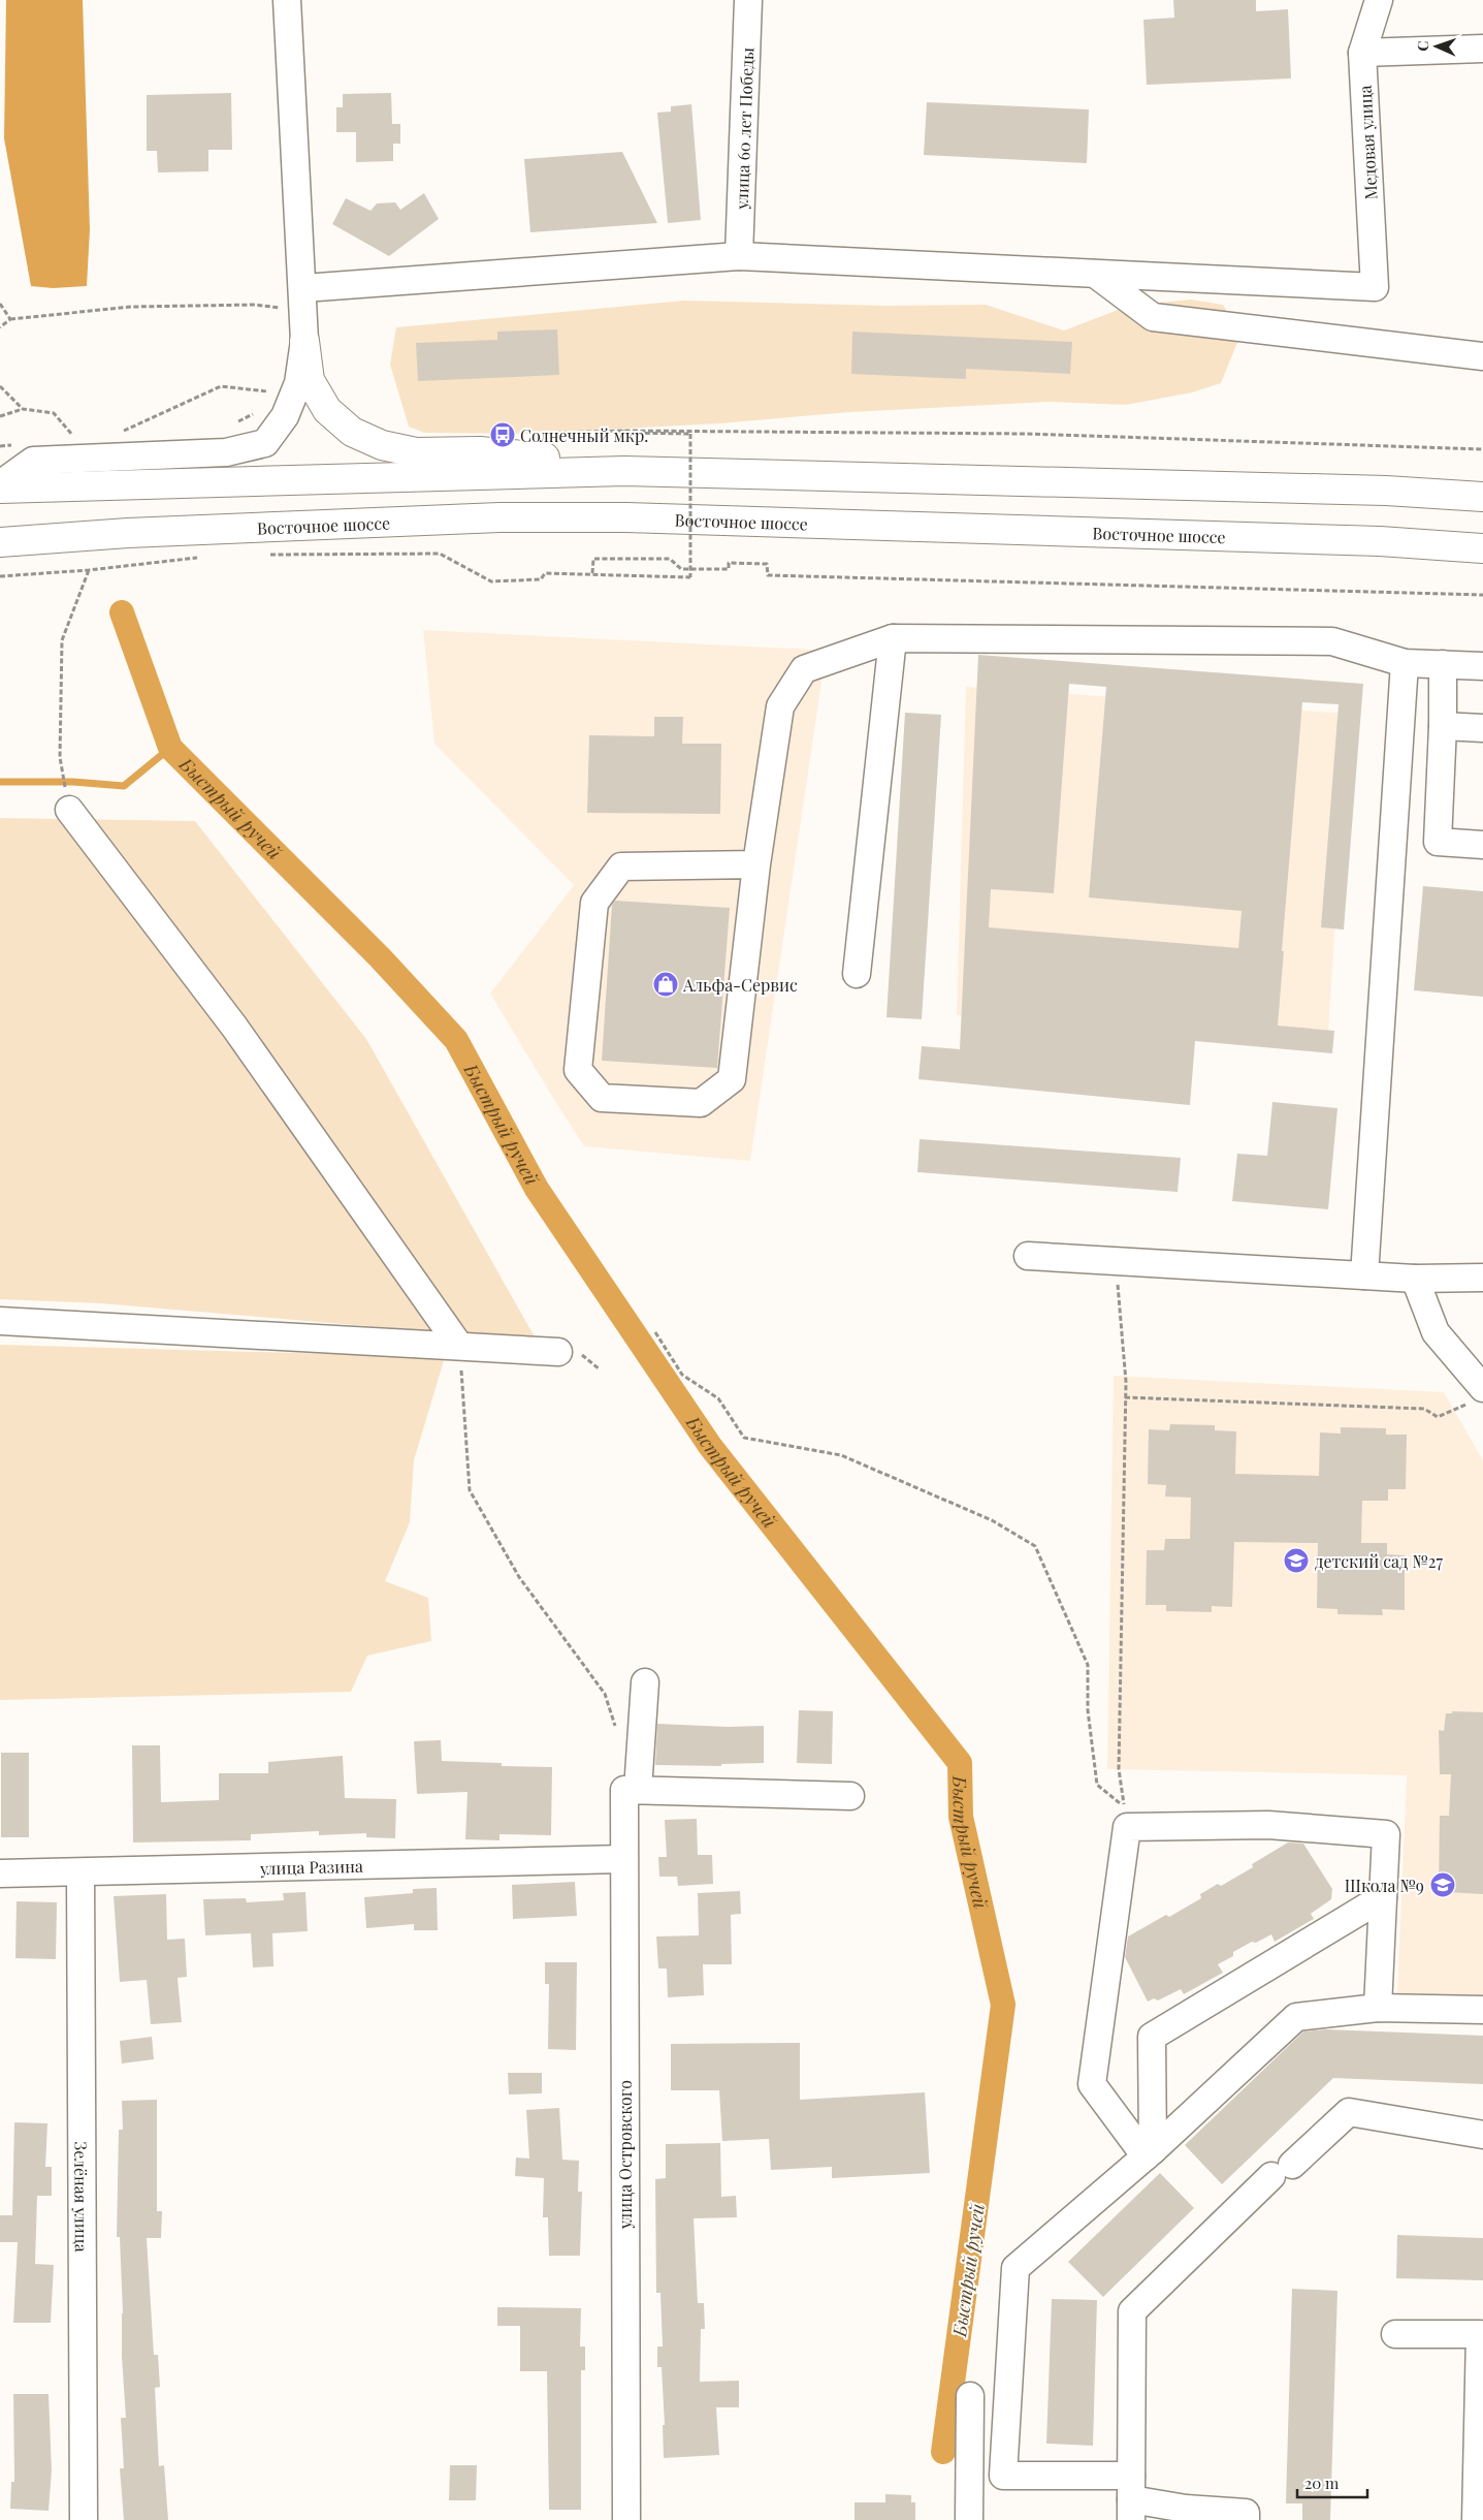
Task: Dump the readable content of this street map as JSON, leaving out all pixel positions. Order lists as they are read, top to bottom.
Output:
{
  "streets": {
    "highway": ["Восточное шоссе"],
    "street": [
      "улица 60 лет Победы",
      "Медовая улица",
      "улица Разина",
      "улица Островского",
      "Зелёная улица"
    ]
  },
  "crossings": [
    ["улица Разина", "улица Островского"],
    ["улица Разина", "Зелёная улица"]
  ],
  "water": ["Быстрый ручей"],
  "places": {
    "bus stop": ["Солнечный мкр."],
    "shop": ["Альфа-Сервис"],
    "school or university": ["детский сад №27", "Школа №9"]
  },
  "scale_bar": "20 m",
  "north": "left"
}
